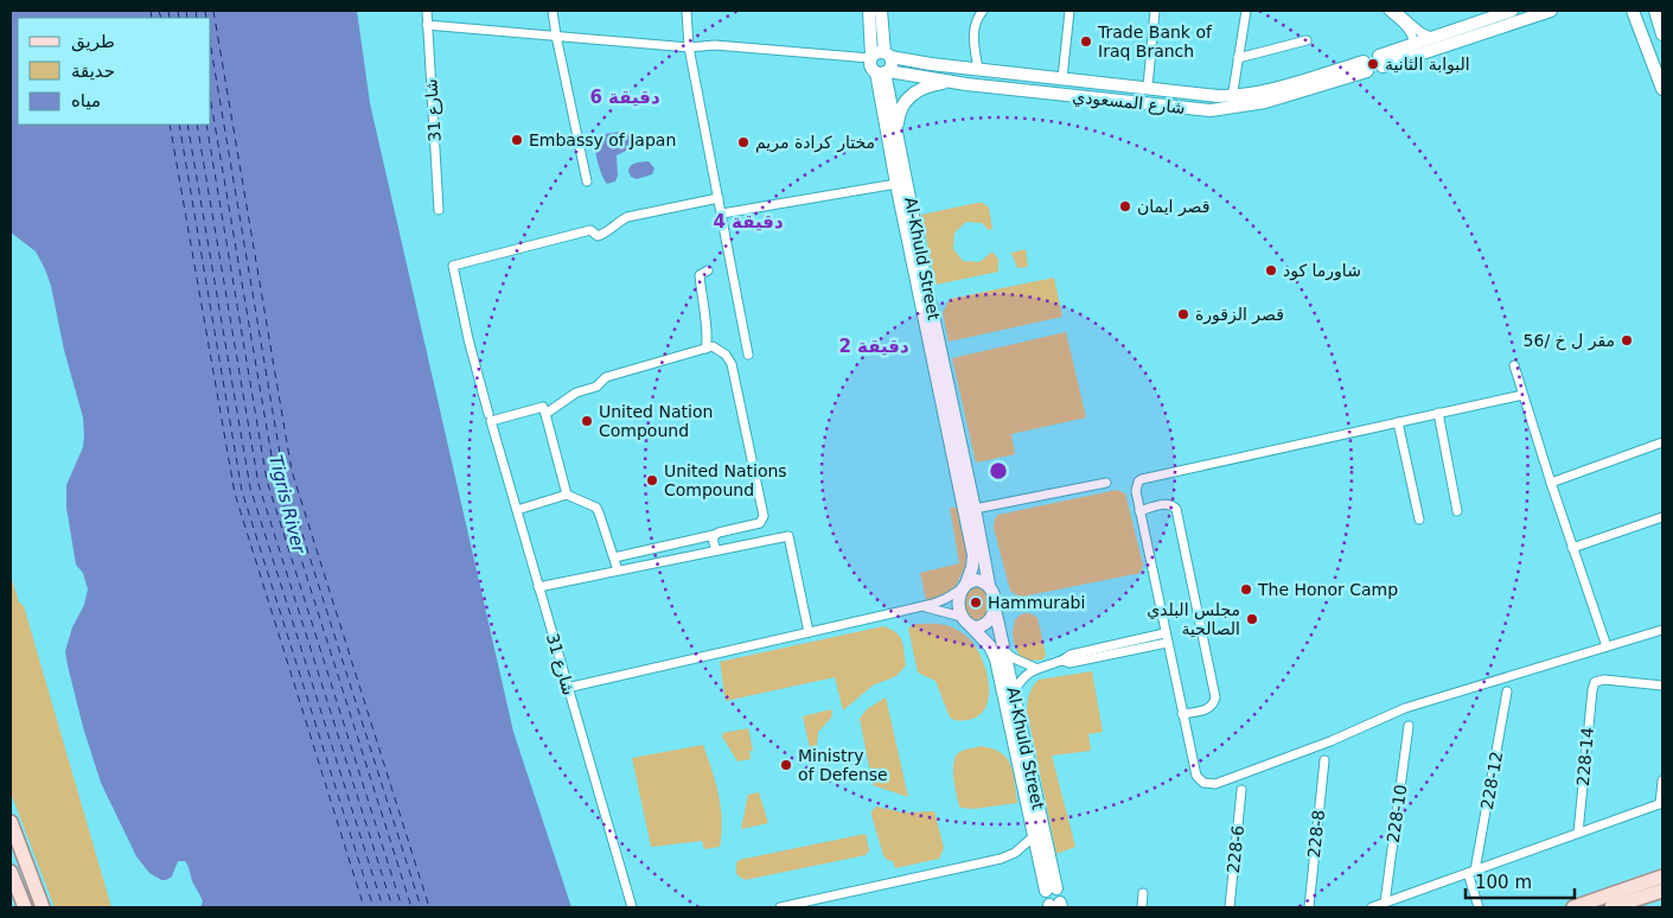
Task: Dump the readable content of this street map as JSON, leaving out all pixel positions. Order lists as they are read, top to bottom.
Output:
{
  "streets": {
    "main road": ["شارع المسعودي", "Al-Khuld Street"],
    "street": [
      "شارع 31",
      "228-14",
      "228-12",
      "228-10",
      "228-8",
      "228-6"
    ]
  },
  "crossings": [
    ["شارع المسعودي", "Al-Khuld Street"]
  ],
  "water": ["Tigris River"],
  "places": [
    "Trade Bank of Iraq Branch",
    "البوابة الثانية",
    "Embassy of Japan",
    "مختار كرادة مريم",
    "قصر ايمان",
    "شاورما كود",
    "قصر الزقورة",
    "مقر ل خ /56",
    "United Nation Compound",
    "United Nations Compound",
    "The Honor Camp",
    "Hammurabi",
    "مجلس البلدي الصالحية",
    "Ministry of Defense"
  ],
  "legend": ["طريق", "حديقة", "مياه"],
  "scale_bar": "100 m",
  "rings": ["6 دقيقة", "4 دقيقة", "2 دقيقة"]
}
